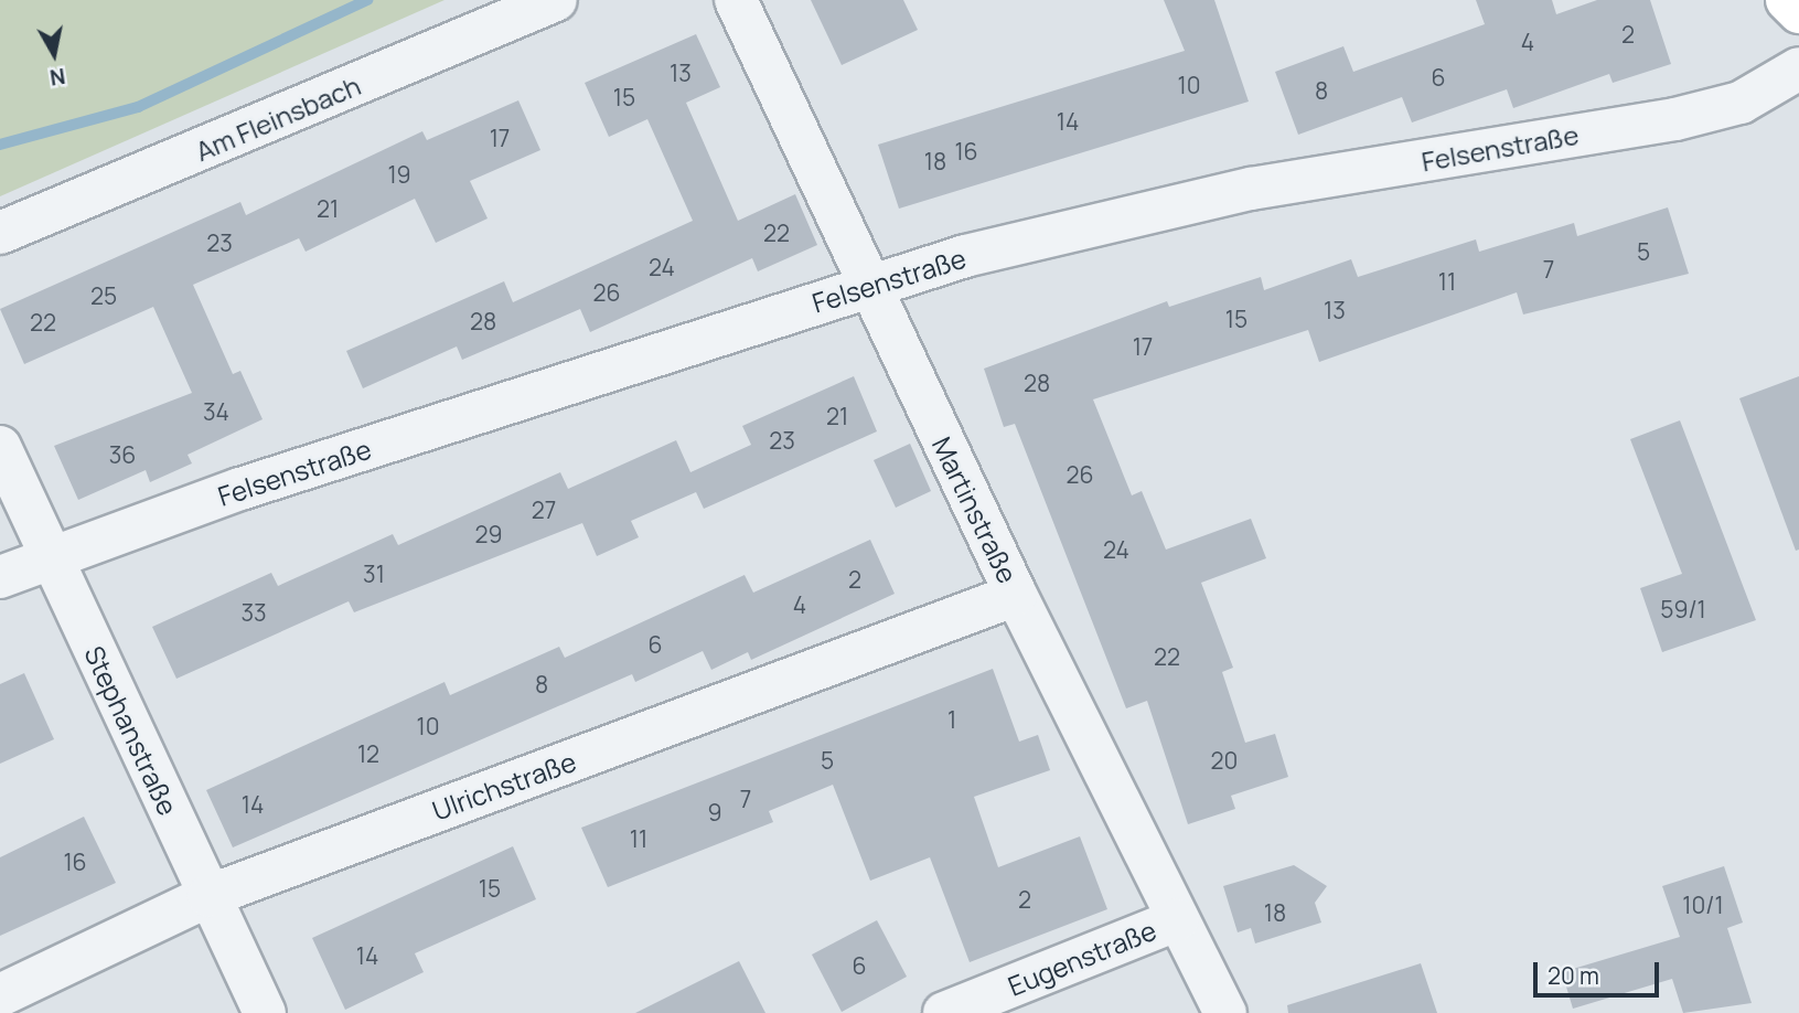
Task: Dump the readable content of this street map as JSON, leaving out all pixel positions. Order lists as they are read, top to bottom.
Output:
{
  "streets": {
    "street": [
      "Am Fleinsbach",
      "Felsenstraße",
      "Martinstraße",
      "Stephanstraße",
      "Ulrichstraße",
      "Eugenstraße"
    ]
  },
  "crossings": [
    ["Felsenstraße", "Martinstraße"],
    ["Felsenstraße", "Stephanstraße"],
    ["Martinstraße", "Ulrichstraße"],
    ["Martinstraße", "Eugenstraße"],
    ["Stephanstraße", "Ulrichstraße"]
  ],
  "house_numbers": [
    "2",
    "4",
    "13",
    "6",
    "10",
    "8",
    "15",
    "14",
    "17",
    "16",
    "18",
    "19",
    "21",
    "22",
    "23",
    "5",
    "24",
    "7",
    "11",
    "26",
    "25",
    "13",
    "15",
    "28",
    "22",
    "17",
    "28",
    "34",
    "21",
    "23",
    "36",
    "26",
    "27",
    "29",
    "24",
    "31",
    "2",
    "4",
    "59/1",
    "33",
    "6",
    "22",
    "8",
    "1",
    "10",
    "12",
    "5",
    "20",
    "7",
    "14",
    "9",
    "11",
    "16",
    "15",
    "2",
    "10/1",
    "18",
    "14",
    "6"
  ],
  "scale_bar": "20 m",
  "north": "bottom"
}
